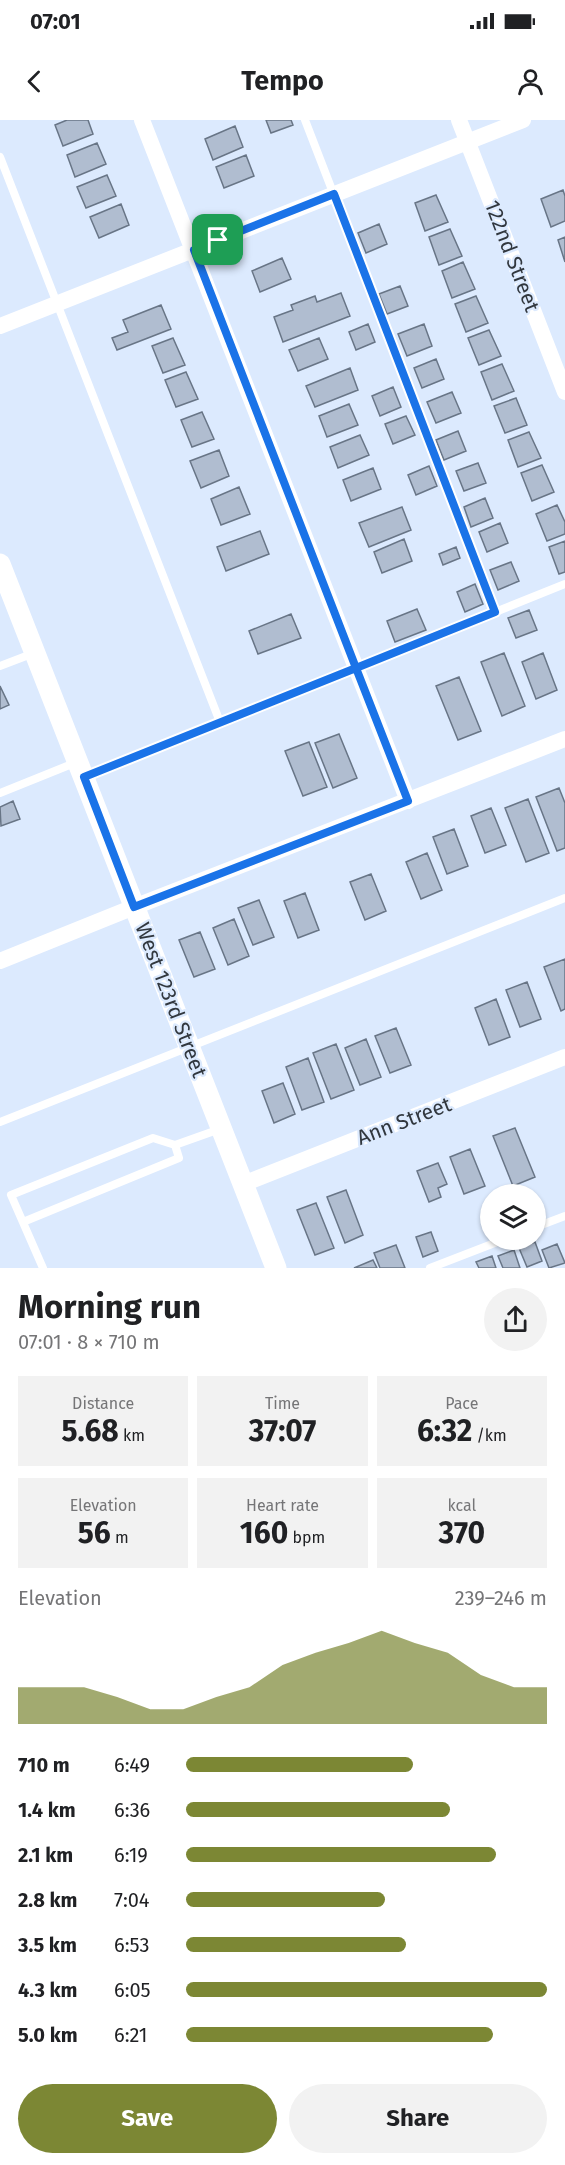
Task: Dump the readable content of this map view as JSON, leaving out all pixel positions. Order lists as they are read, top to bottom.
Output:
{
  "streets": {
    "street": ["122nd Street", "West 123rd Street", "Ann Street"]
  },
  "crossings": [
    ["West 123rd Street", "Ann Street"]
  ],
  "page": {
    "status": "07:01",
    "header": "Tempo",
    "heading": ["Morning run", "07:01 · 8 × 710 m"],
    "stats": [
      ["Distance", "5.68 km"],
      ["Time", "37:07"],
      ["Pace", "6:32 /km"],
      ["Elevation", "56 m"],
      ["Heart rate", "160 bpm"],
      ["kcal", "370"]
    ],
    "chart": ["Elevation", "239–246 m"],
    "list": [
      {
        "name": "710 m",
        "note": "6:49"
      },
      {
        "name": "1.4 km",
        "note": "6:36"
      },
      {
        "name": "2.1 km",
        "note": "6:19"
      },
      {
        "name": "2.8 km",
        "note": "7:04"
      },
      {
        "name": "3.5 km",
        "note": "6:53"
      },
      {
        "name": "4.3 km",
        "note": "6:05"
      },
      {
        "name": "5.0 km",
        "note": "6:21"
      }
    ],
    "buttons": ["Save", "Share"]
  }
}
